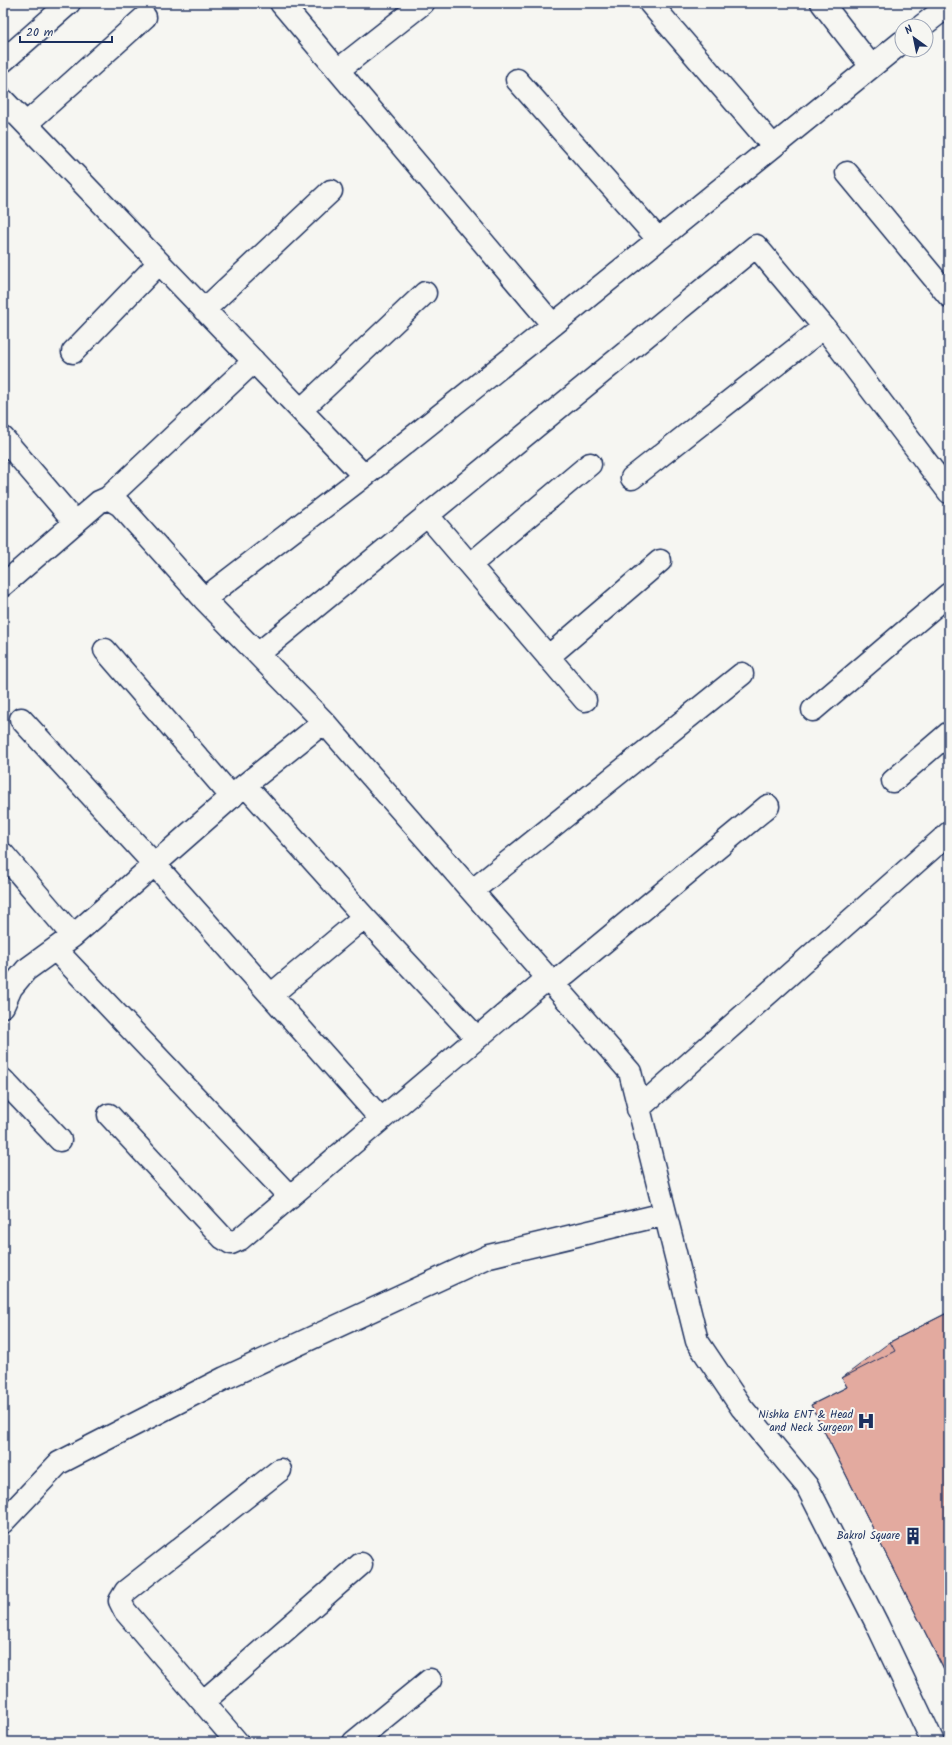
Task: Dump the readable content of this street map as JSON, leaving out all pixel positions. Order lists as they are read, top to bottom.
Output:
{
  "places": {
    "hospital": ["Nishka ENT & Head and Neck Surgeon"],
    "building": ["Bakrol Square"]
  },
  "scale_bar": "20 m",
  "north": "top left"
}
